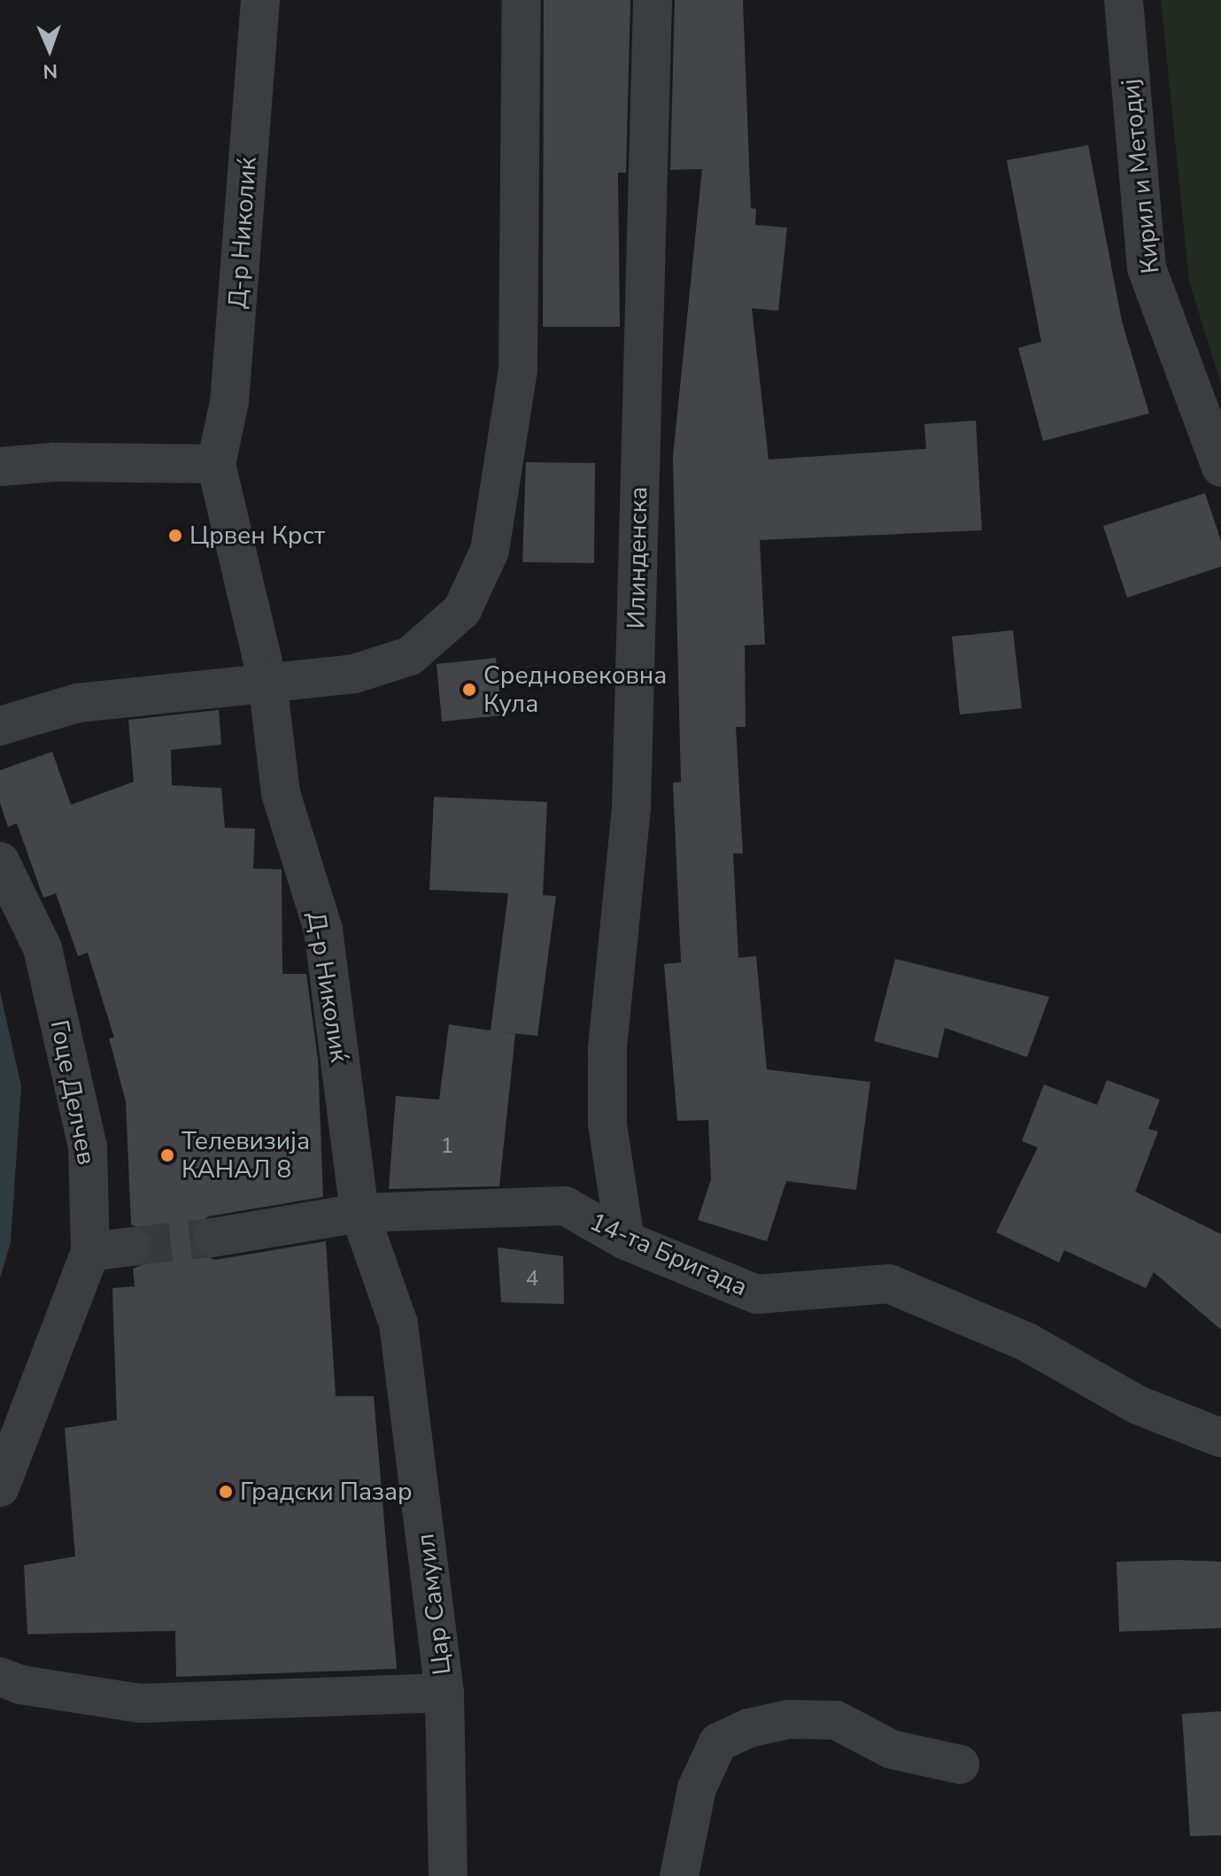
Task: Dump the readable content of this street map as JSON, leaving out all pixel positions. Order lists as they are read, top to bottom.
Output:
{
  "streets": {
    "street": [
      "Кирил и Методиј",
      "Д-р Николиќ",
      "Илинденска",
      "Гоце Делчев",
      "14-та Бригада",
      "Цар Самуил"
    ]
  },
  "crossings": [
    ["Д-р Николиќ", "14-та Бригада"],
    ["Д-р Николиќ", "Цар Самуил"],
    ["Илинденска", "14-та Бригада"],
    ["14-та Бригада", "Цар Самуил"]
  ],
  "places": [
    "Црвен Крст",
    "Средновековна Кула",
    "Телевизија КАНАЛ 8",
    "Градски Пазар"
  ],
  "house_numbers": ["1", "4"],
  "north": "bottom"
}
